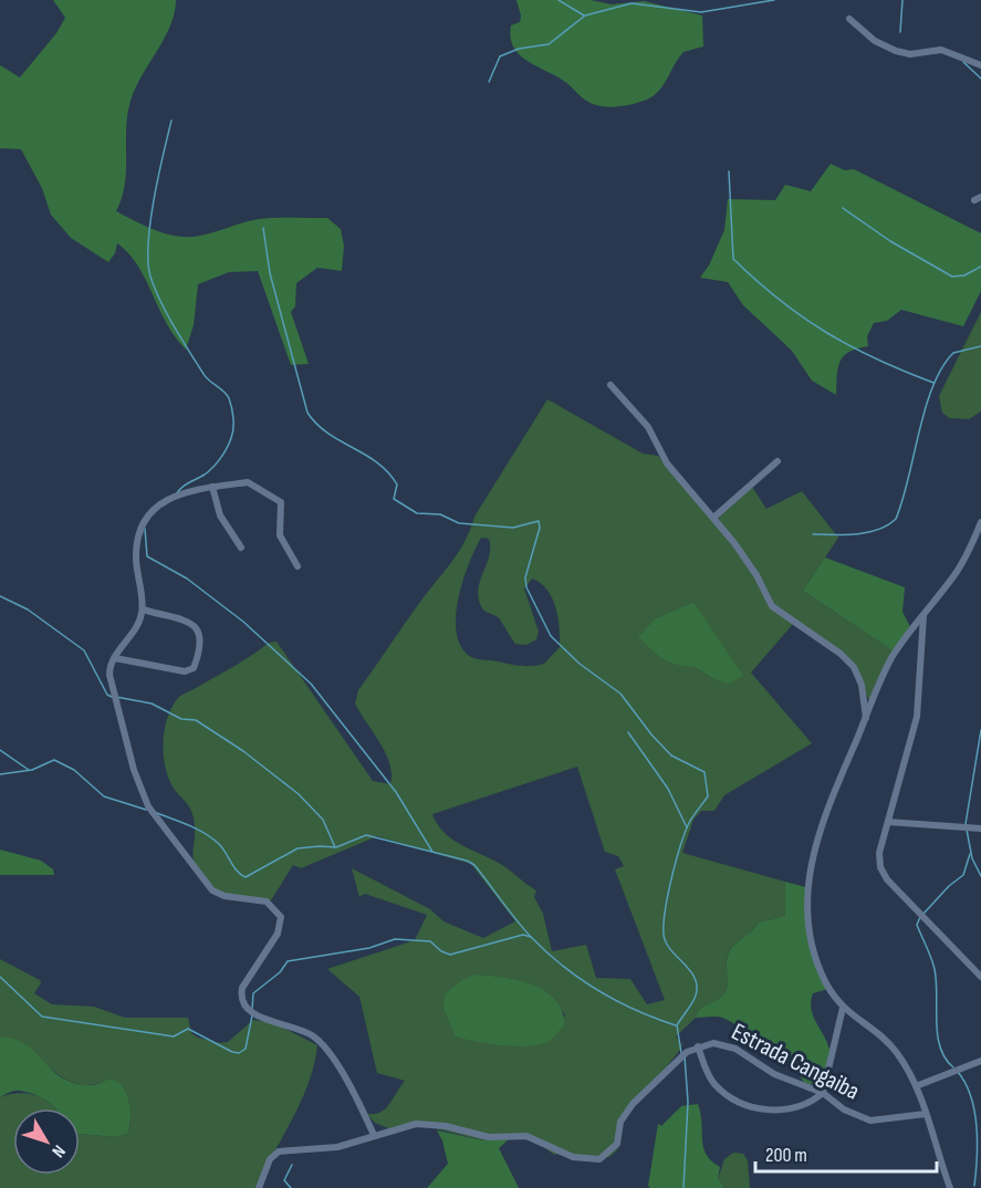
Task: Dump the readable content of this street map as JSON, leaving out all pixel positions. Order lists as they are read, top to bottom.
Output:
{
  "streets": {
    "street": ["Estrada Cangaiba"]
  },
  "scale_bar": "200 m",
  "north": "bottom right"
}
